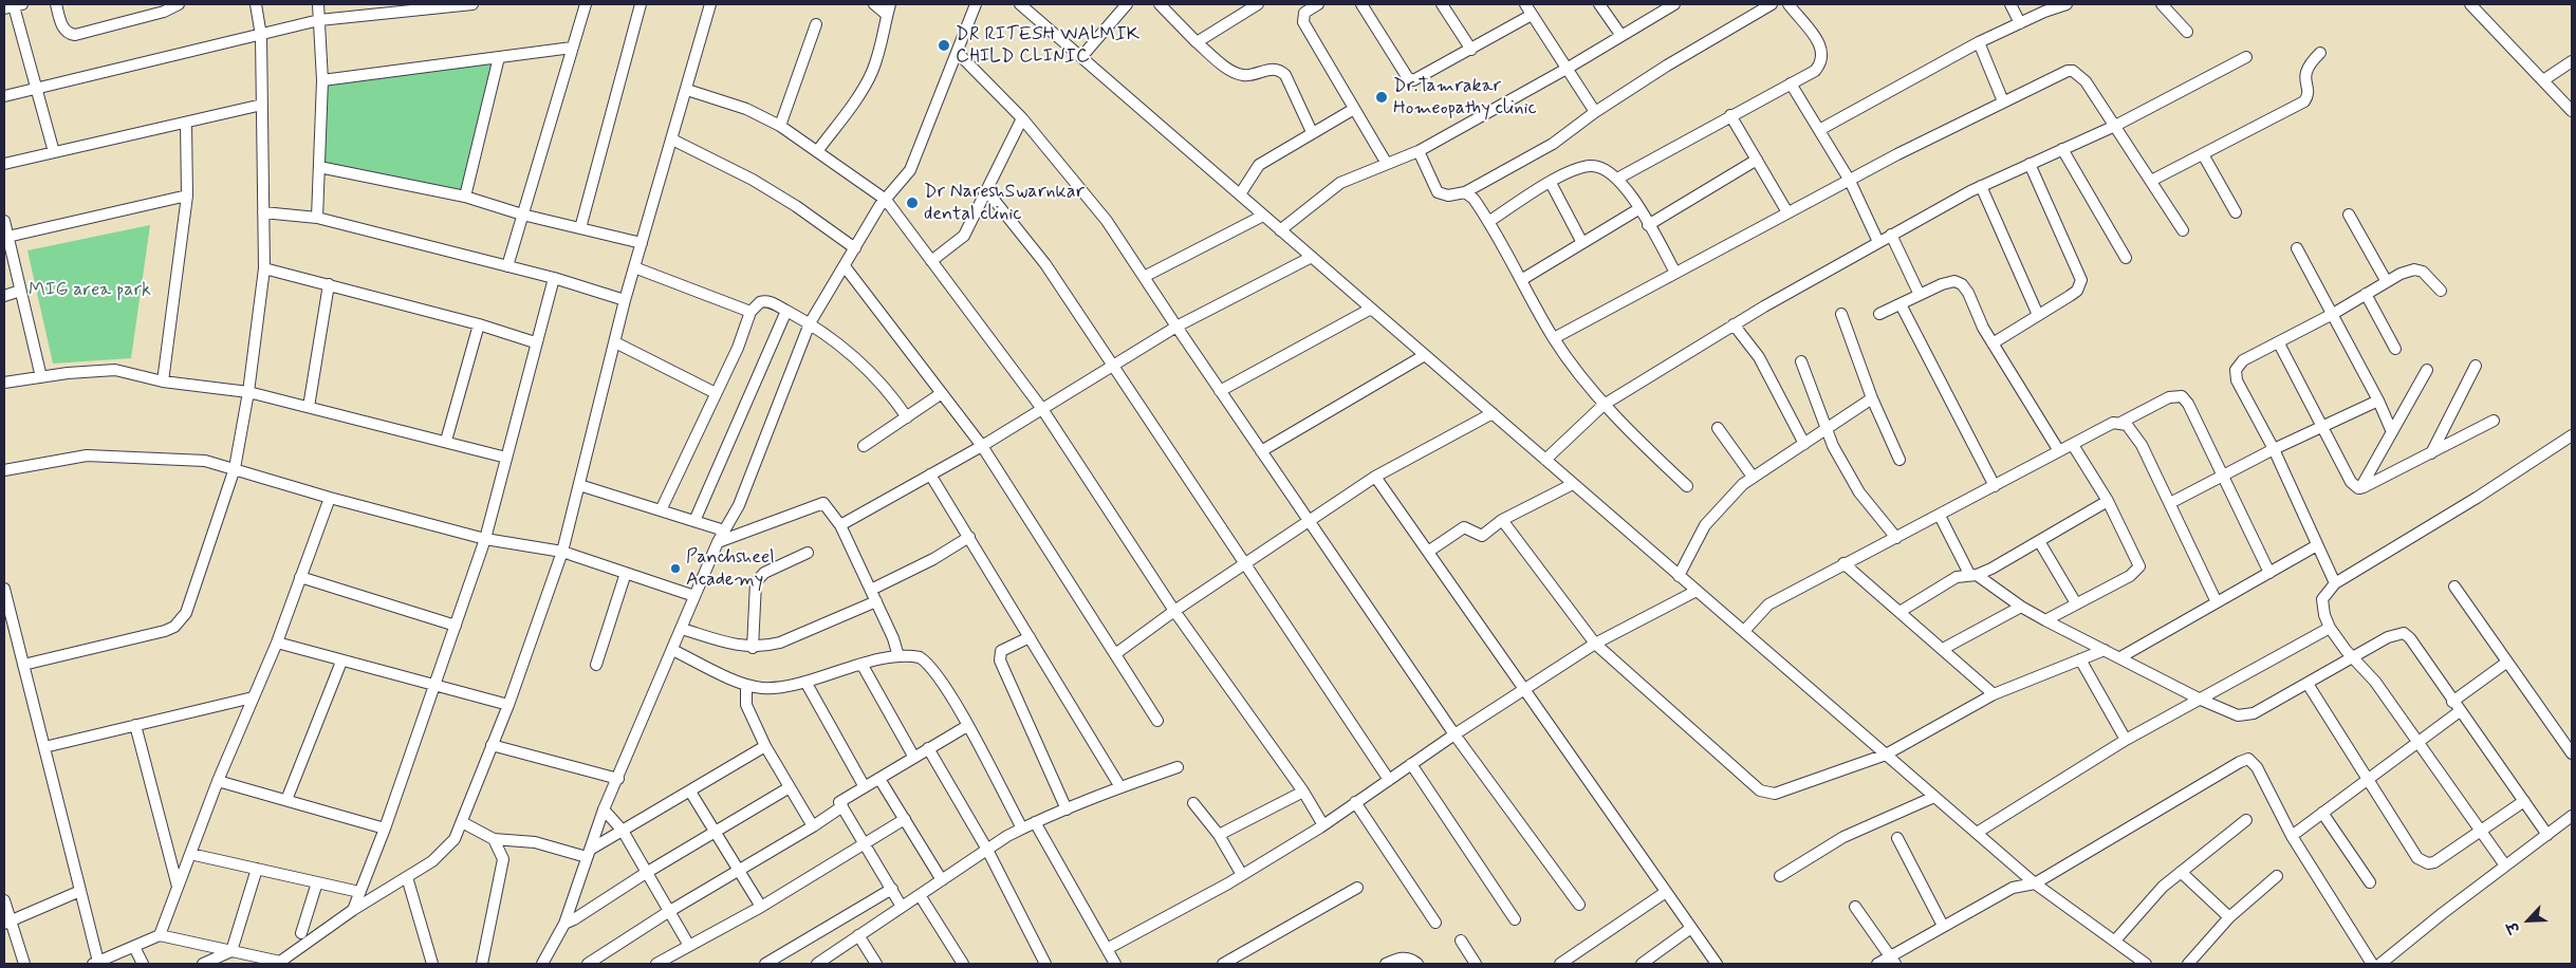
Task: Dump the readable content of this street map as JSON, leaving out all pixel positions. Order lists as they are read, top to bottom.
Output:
{
  "parks": ["MIG area park"],
  "places": [
    "DR RITESH WALMIK CHILD CLINIC",
    "Dr.Tamrakar Homeopathy clinic",
    "Dr NareshSwarnkar dental clinic",
    "Panchsheel Academy"
  ],
  "north": "bottom left"
}
